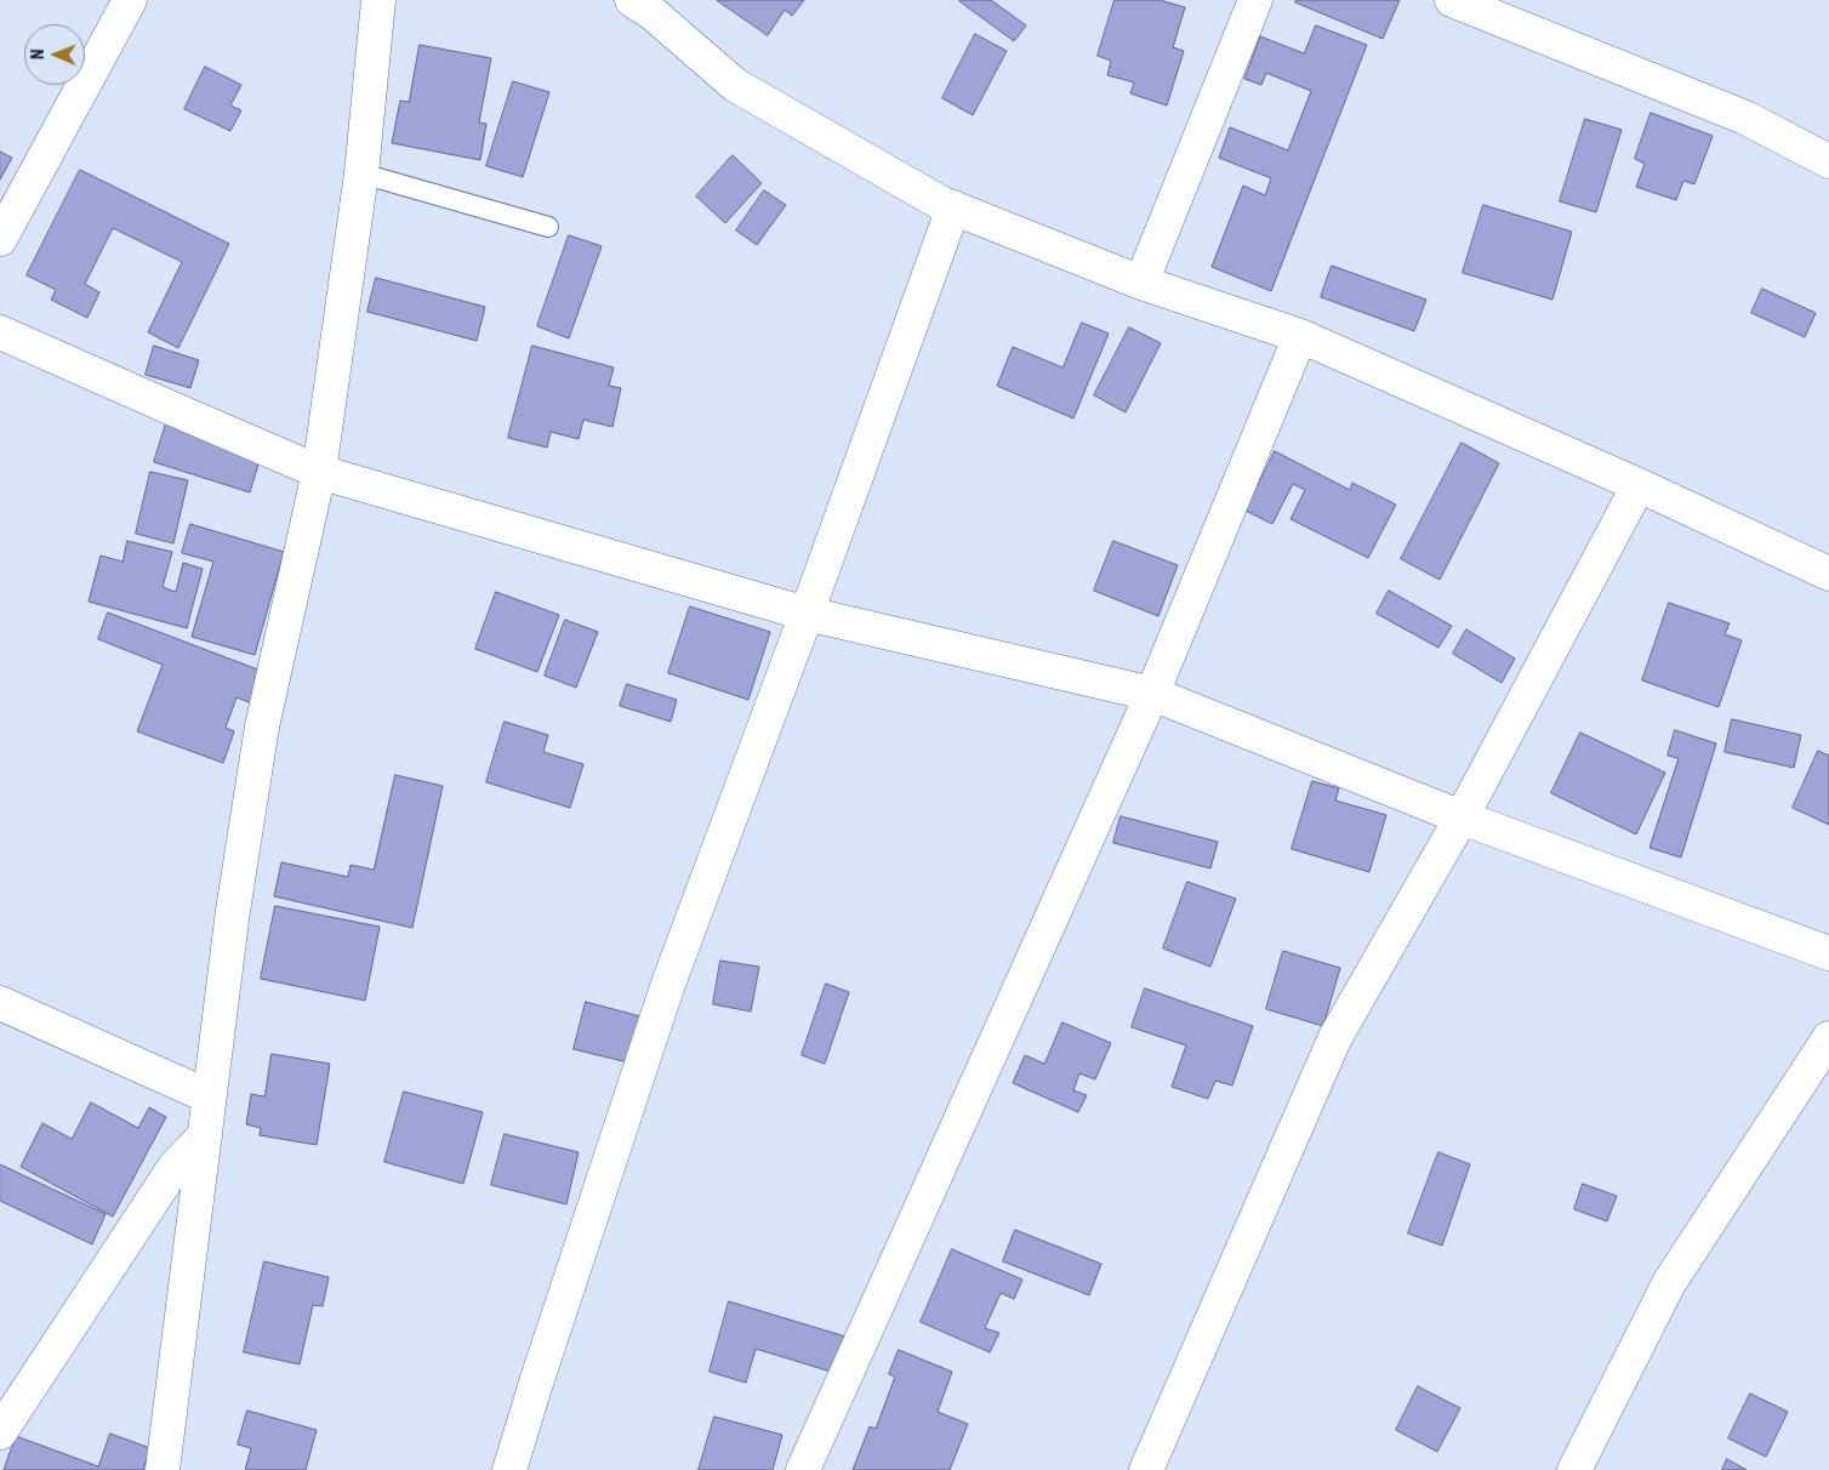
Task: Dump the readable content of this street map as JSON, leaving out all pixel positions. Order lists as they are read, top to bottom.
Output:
{
  "north": "left"
}
